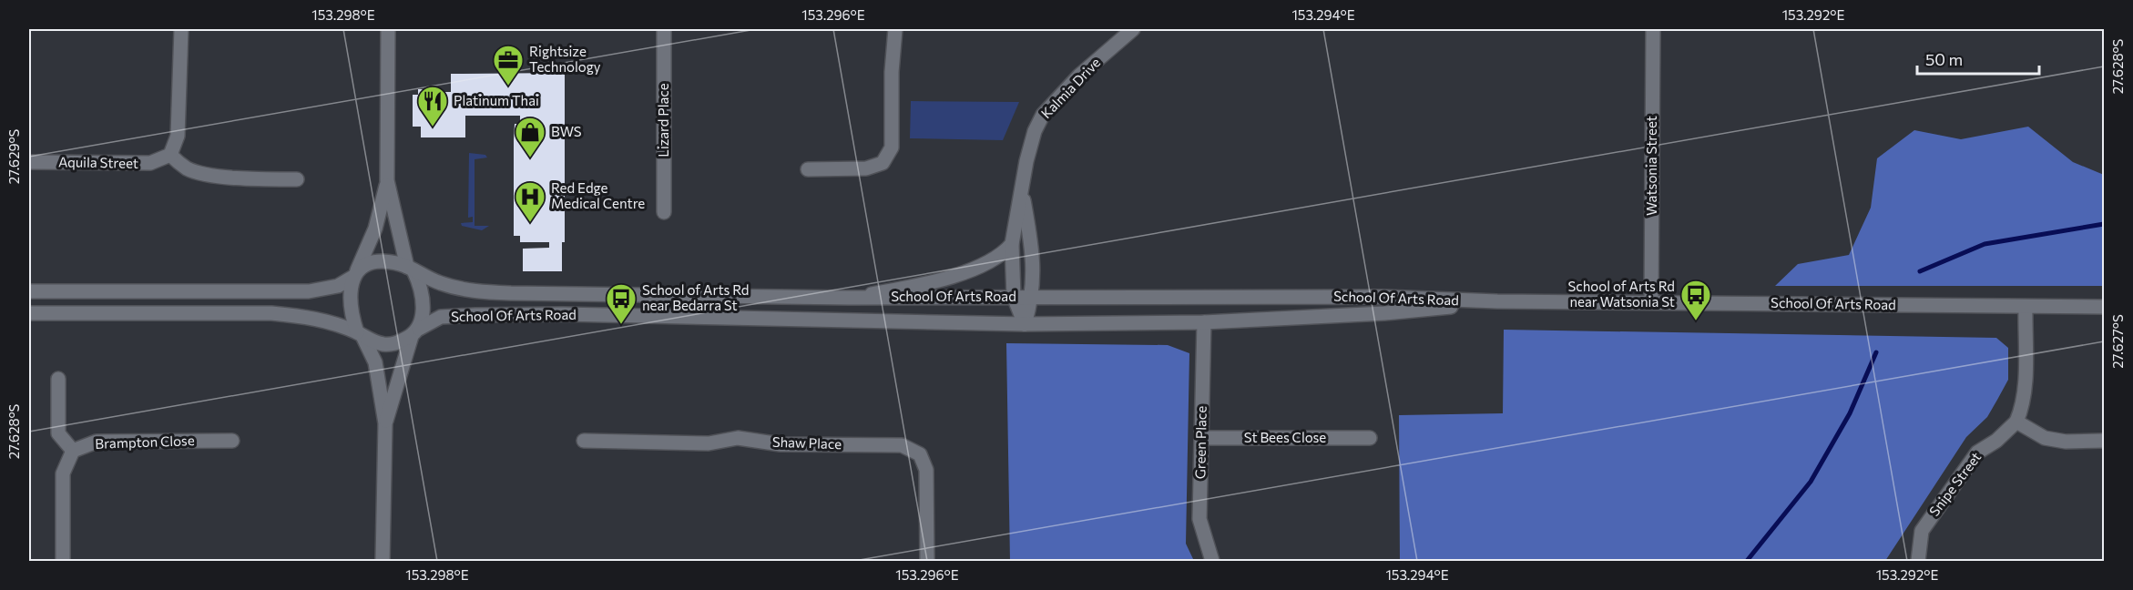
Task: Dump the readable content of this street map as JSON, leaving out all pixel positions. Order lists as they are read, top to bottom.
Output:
{
  "streets": {
    "street": [
      "Kalmia Drive",
      "Lizard Place",
      "Aquila Street",
      "Watsonia Street",
      "School Of Arts Road",
      "St Bees Close",
      "Brampton Close",
      "Green Place",
      "Shaw Place",
      "Snipe Street"
    ]
  },
  "crossings": [
    ["Kalmia Drive", "School Of Arts Road"],
    ["Watsonia Street", "School Of Arts Road"],
    ["School Of Arts Road", "Green Place"],
    ["St Bees Close", "Green Place"]
  ],
  "places": {
    "office": ["Rightsize Technology"],
    "restaurant": ["Platinum Thai"],
    "shop": ["BWS"],
    "hospital": ["Red Edge Medical Centre"],
    "bus stop": ["School of Arts Rd near Watsonia St", "School of Arts Rd near Bedarra St"]
  },
  "scale_bar": "50 m",
  "coordinates": [
    "153.298°E",
    "153.296°E",
    "153.294°E",
    "153.292°E",
    "27.628°S",
    "27.629°S",
    "27.627°S"
  ]
}
